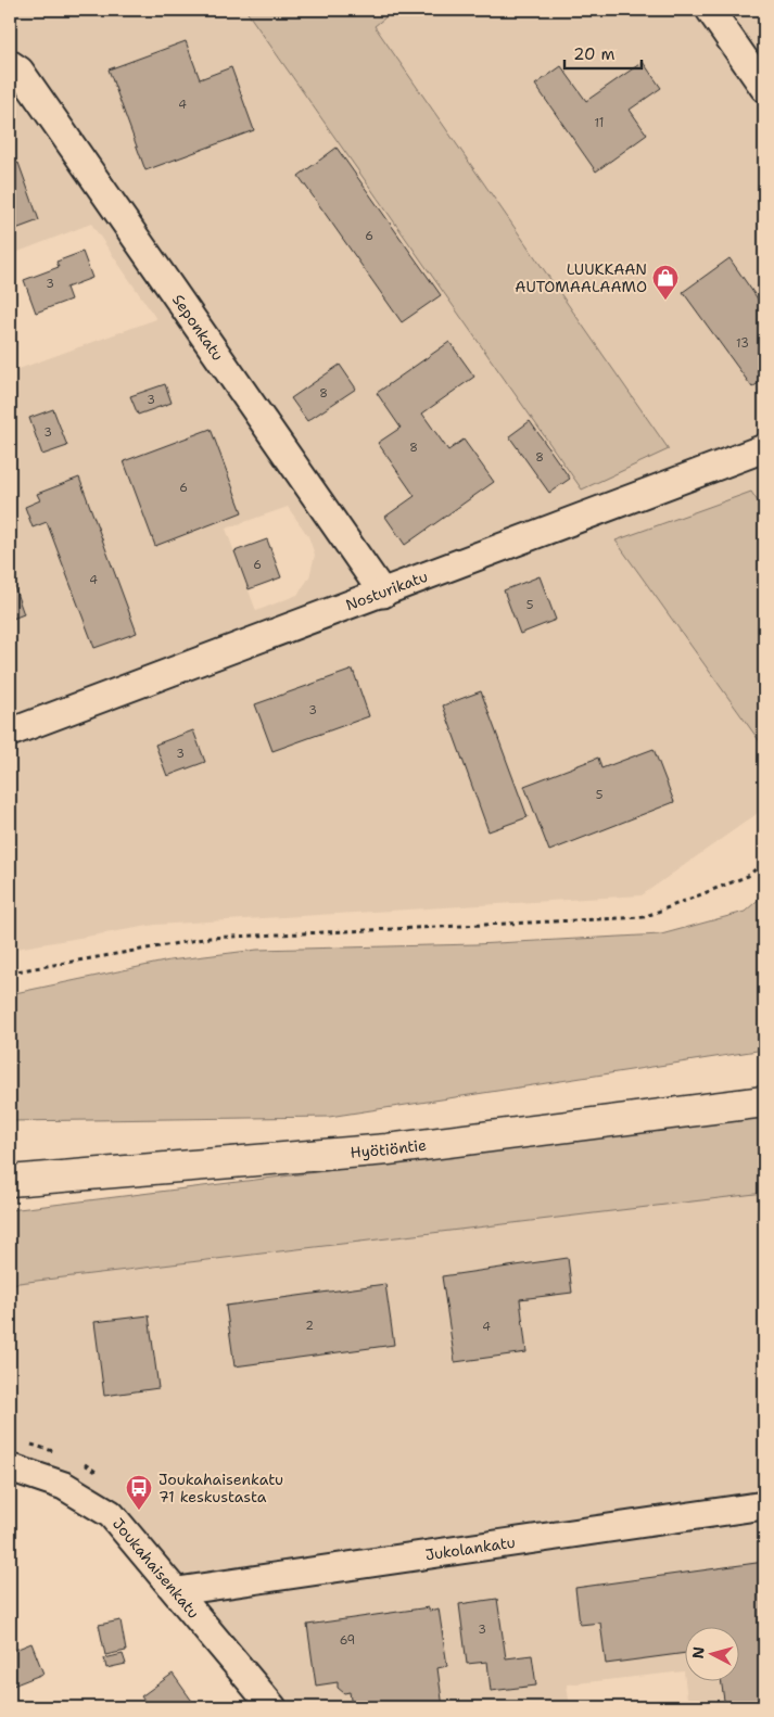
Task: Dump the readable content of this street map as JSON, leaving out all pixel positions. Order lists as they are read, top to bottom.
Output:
{
  "streets": {
    "main road": ["Hyötiöntie"],
    "street": [
      "Seponkatu",
      "Nosturikatu",
      "Jukolankatu",
      "Joukahaisenkatu"
    ]
  },
  "crossings": [
    ["Seponkatu", "Nosturikatu"],
    ["Jukolankatu", "Joukahaisenkatu"]
  ],
  "places": {
    "shop": ["LUUKKAAN AUTOMAALAAMO"],
    "bus stop": ["Joukahaisenkatu 71 keskustasta"]
  },
  "house_numbers": [
    "4",
    "11",
    "6",
    "3",
    "13",
    "8",
    "3",
    "3",
    "8",
    "8",
    "6",
    "6",
    "4",
    "5",
    "3",
    "3",
    "5",
    "2",
    "4",
    "3",
    "69"
  ],
  "scale_bar": "20 m",
  "north": "left"
}
